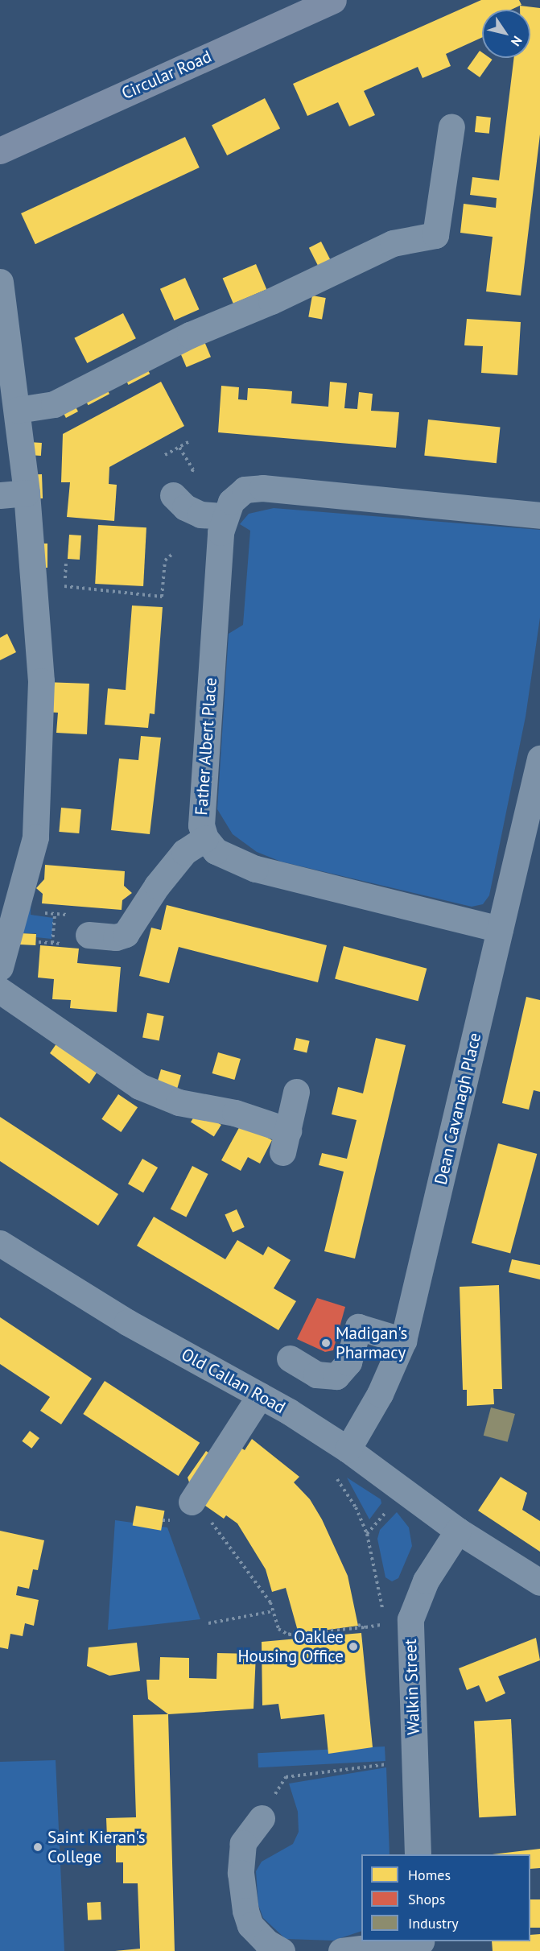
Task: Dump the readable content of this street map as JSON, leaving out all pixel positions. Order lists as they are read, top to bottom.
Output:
{
  "streets": {
    "main road": ["Circular Road"],
    "street": [
      "Father Albert Place",
      "Dean Cavanagh Place",
      "Old Callan Road",
      "Walkin Street"
    ]
  },
  "crossings": [
    ["Father Albert Place", "Dean Cavanagh Place"],
    ["Dean Cavanagh Place", "Old Callan Road"],
    ["Old Callan Road", "Walkin Street"]
  ],
  "places": ["Madigan's Pharmacy", "Oaklee Housing Office", "Saint Kieran's College"],
  "legend": ["Homes", "Shops", "Industry"],
  "north": "bottom right"
}
